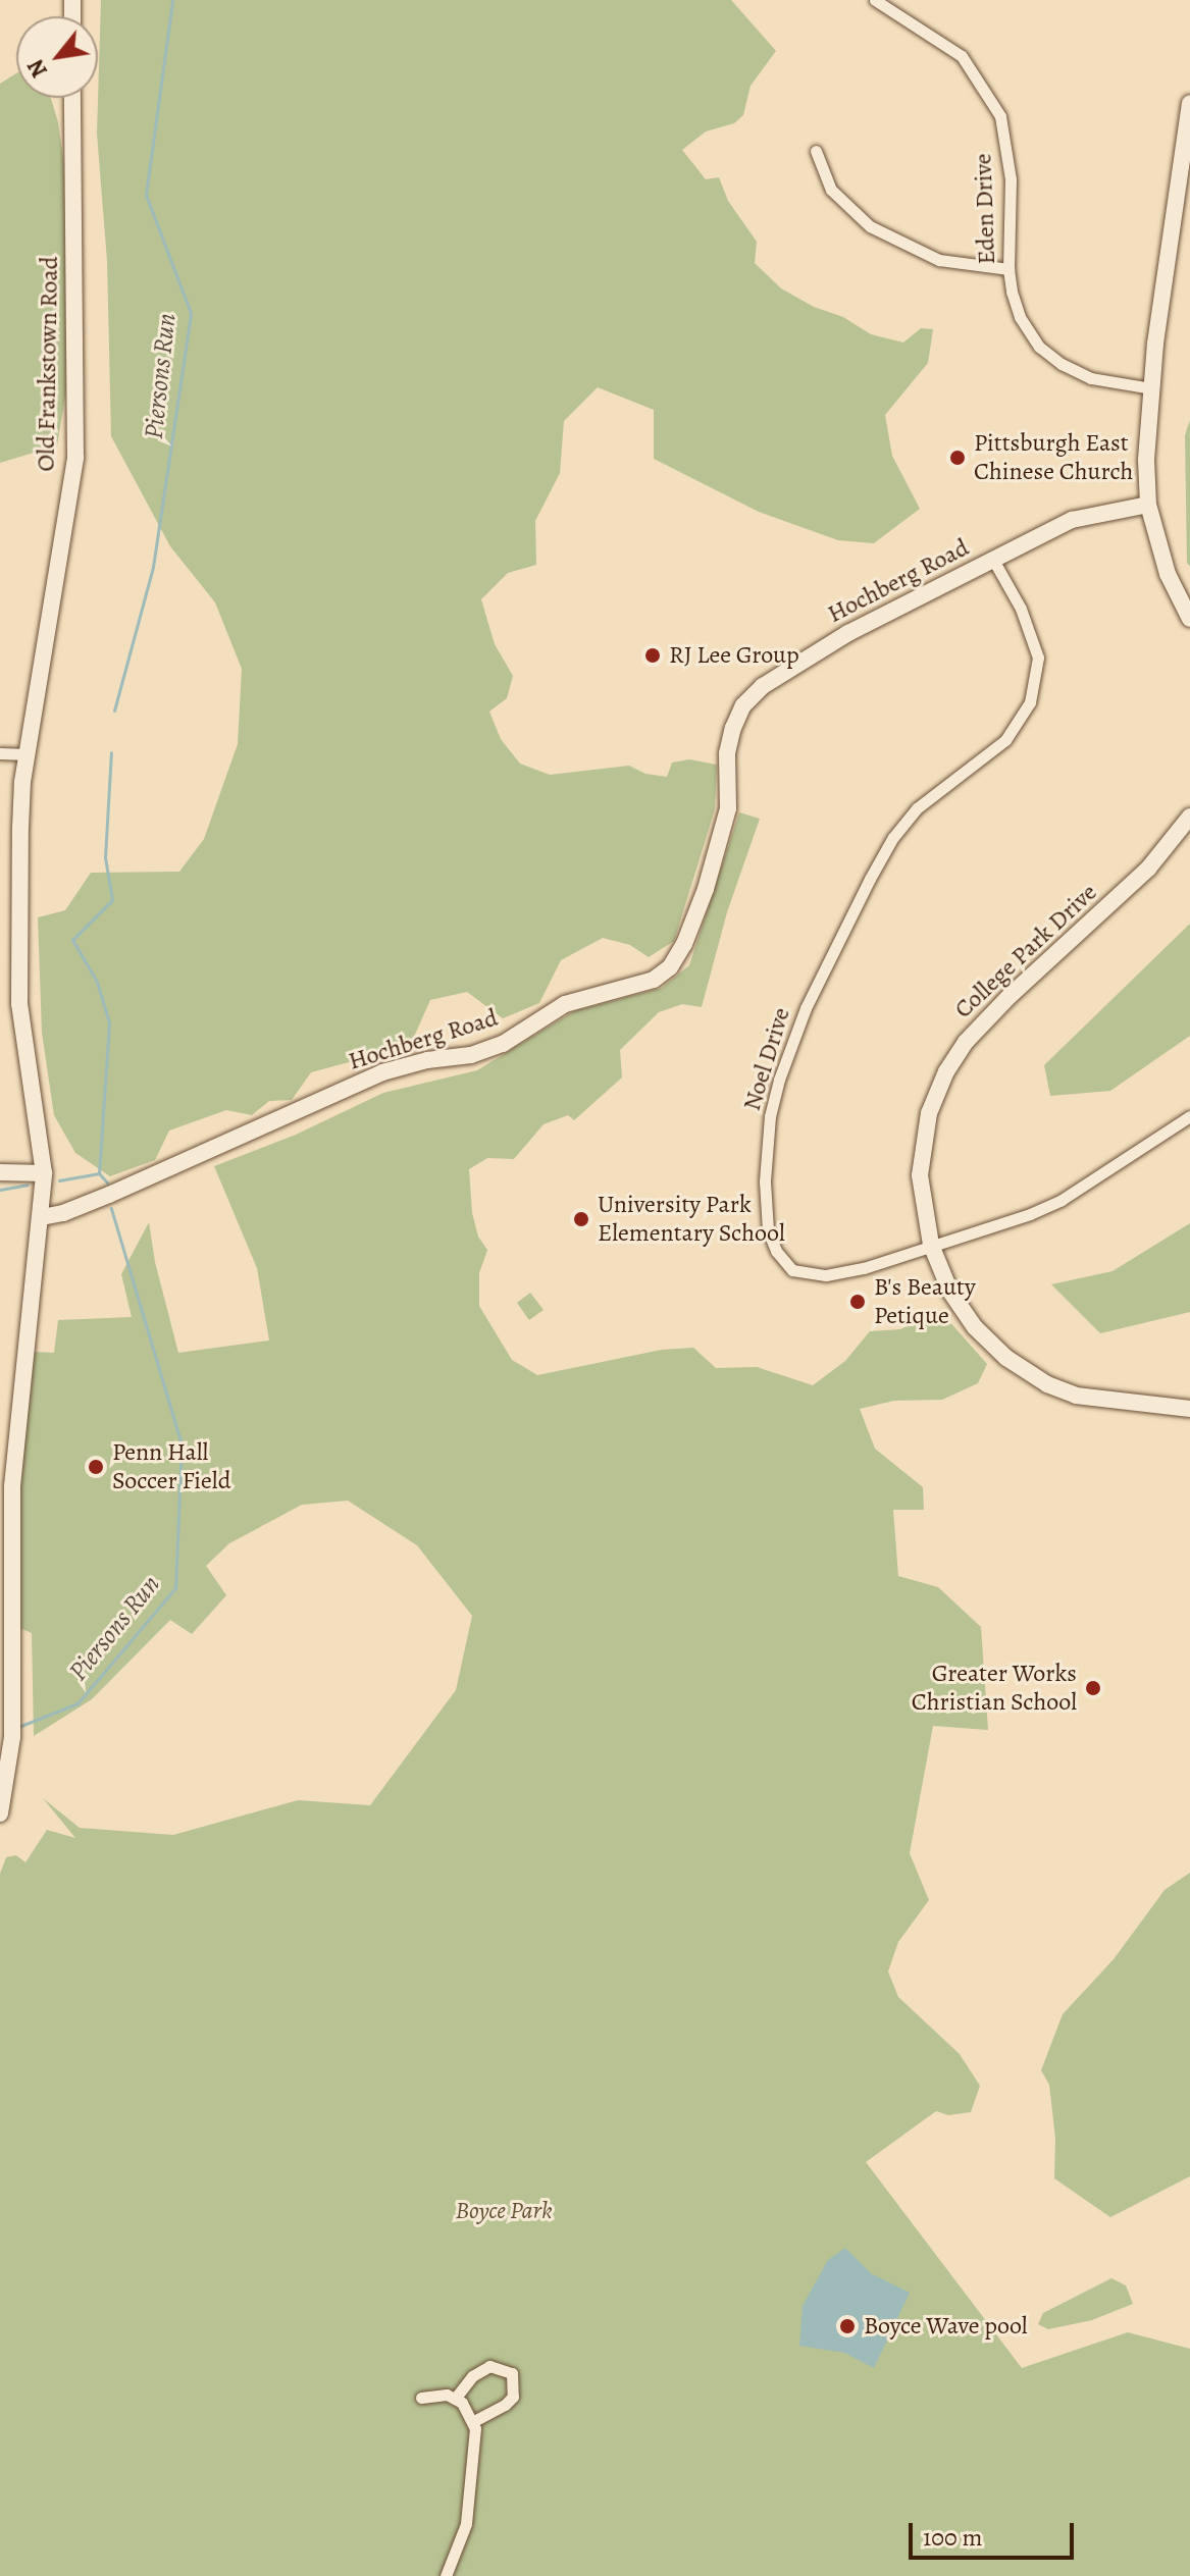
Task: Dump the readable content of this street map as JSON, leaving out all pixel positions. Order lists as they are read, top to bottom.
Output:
{
  "streets": {
    "street": [
      "Eden Drive",
      "Old Frankstown Road",
      "Hochberg Road",
      "College Park Drive",
      "Noel Drive"
    ]
  },
  "crossings": [
    ["Old Frankstown Road", "Hochberg Road"],
    ["Hochberg Road", "Noel Drive"],
    ["College Park Drive", "Noel Drive"]
  ],
  "water": ["Piersons Run"],
  "parks": ["Boyce Park"],
  "places": [
    "Pittsburgh East Chinese Church",
    "RJ Lee Group",
    "University Park Elementary School",
    "B's Beauty Petique",
    "Penn Hall Soccer Field",
    "Greater Works Christian School",
    "Boyce Wave pool"
  ],
  "scale_bar": "100 m",
  "north": "bottom left"
}
